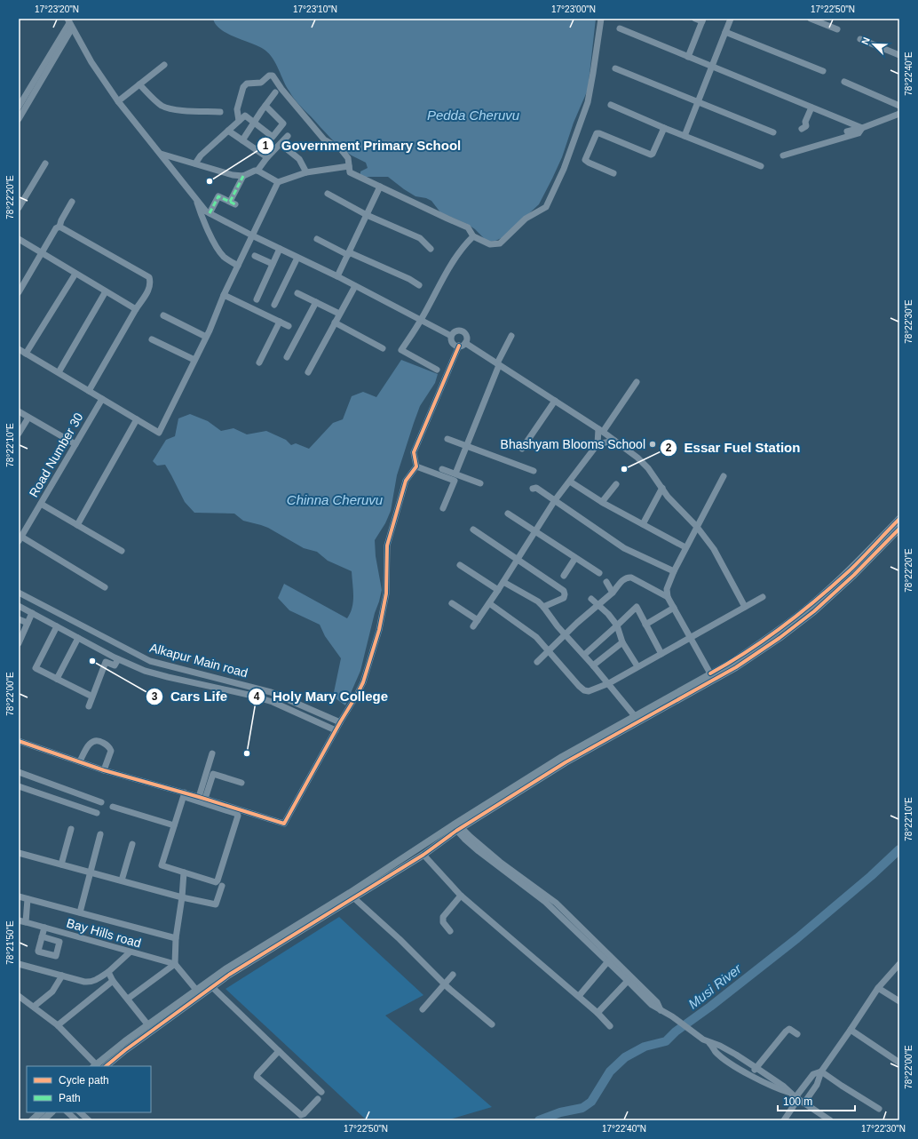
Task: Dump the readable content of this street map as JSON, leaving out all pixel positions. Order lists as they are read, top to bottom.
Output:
{
  "streets": {
    "street": ["Road Number 30", "Alkapur Main road", "Bay Hills road"]
  },
  "water": ["Pedda Cheruvu", "Chinna Cheruvu", "Musi River"],
  "places": [
    "Government Primary School",
    "Bhashyam Blooms School",
    "Essar Fuel Station",
    "Cars Life",
    "Holy Mary College"
  ],
  "legend": ["Cycle path", "Path"],
  "scale_bar": "100 m",
  "north": "top left",
  "coordinates": [
    "17°23'20\"N",
    "17°23'10\"N",
    "17°23'00\"N",
    "17°22'50\"N",
    "78°22'40\"E",
    "78°22'20\"E",
    "78°22'30\"E",
    "78°22'10\"E",
    "78°22'00\"E",
    "78°21'50\"E",
    "17°22'40\"N",
    "17°22'30\"N"
  ]
}
